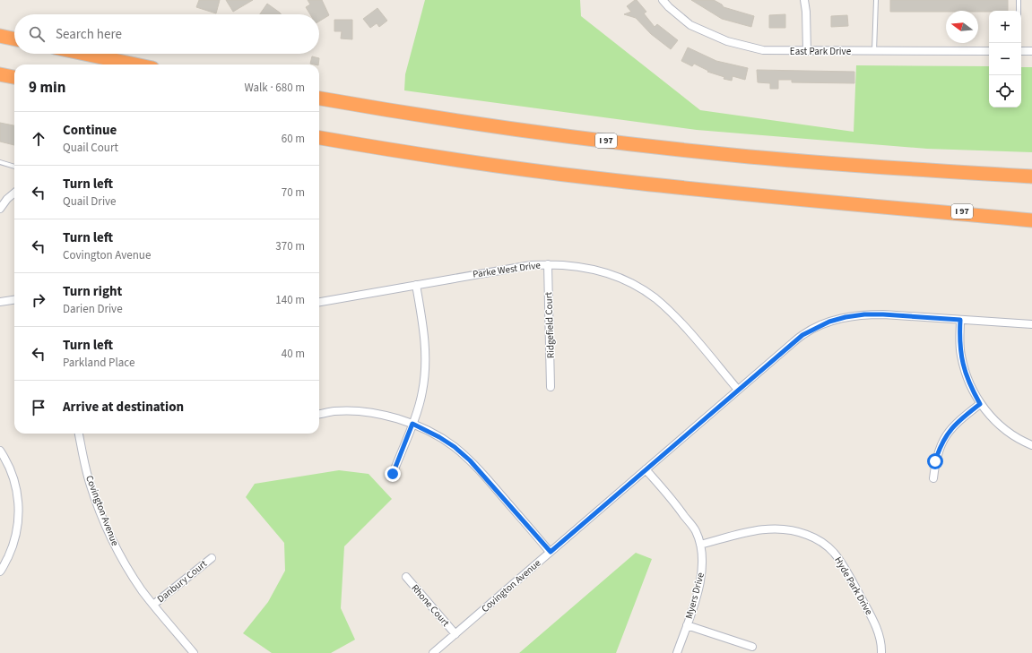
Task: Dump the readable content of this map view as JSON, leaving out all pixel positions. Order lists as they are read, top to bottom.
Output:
{
  "streets": {
    "highway": ["I 97"],
    "street": [
      "East Park Drive",
      "Parke West Drive",
      "Ridgefield Court",
      "Covington Avenue",
      "Danbury Court",
      "Hyde Park Drive",
      "Myers Drive",
      "Rhone Court"
    ]
  },
  "crossings": [
    ["Parke West Drive", "Ridgefield Court"],
    ["Parke West Drive", "Covington Avenue"],
    ["Covington Avenue", "Danbury Court"],
    ["Covington Avenue", "Myers Drive"],
    ["Covington Avenue", "Rhone Court"],
    ["Hyde Park Drive", "Myers Drive"]
  ],
  "north": "left",
  "page": {
    "map_buttons": ["+", "−"],
    "search": "Search here",
    "heading": ["9 min", "Walk · 680 m"],
    "list": [
      ["Continue", "Quail Court", "60 m"],
      ["Turn left", "Quail Drive", "70 m"],
      ["Turn left", "Covington Avenue", "370 m"],
      ["Turn right", "Darien Drive", "140 m"],
      ["Turn left", "Parkland Place", "40 m"],
      "Arrive at destination"
    ]
  }
}
